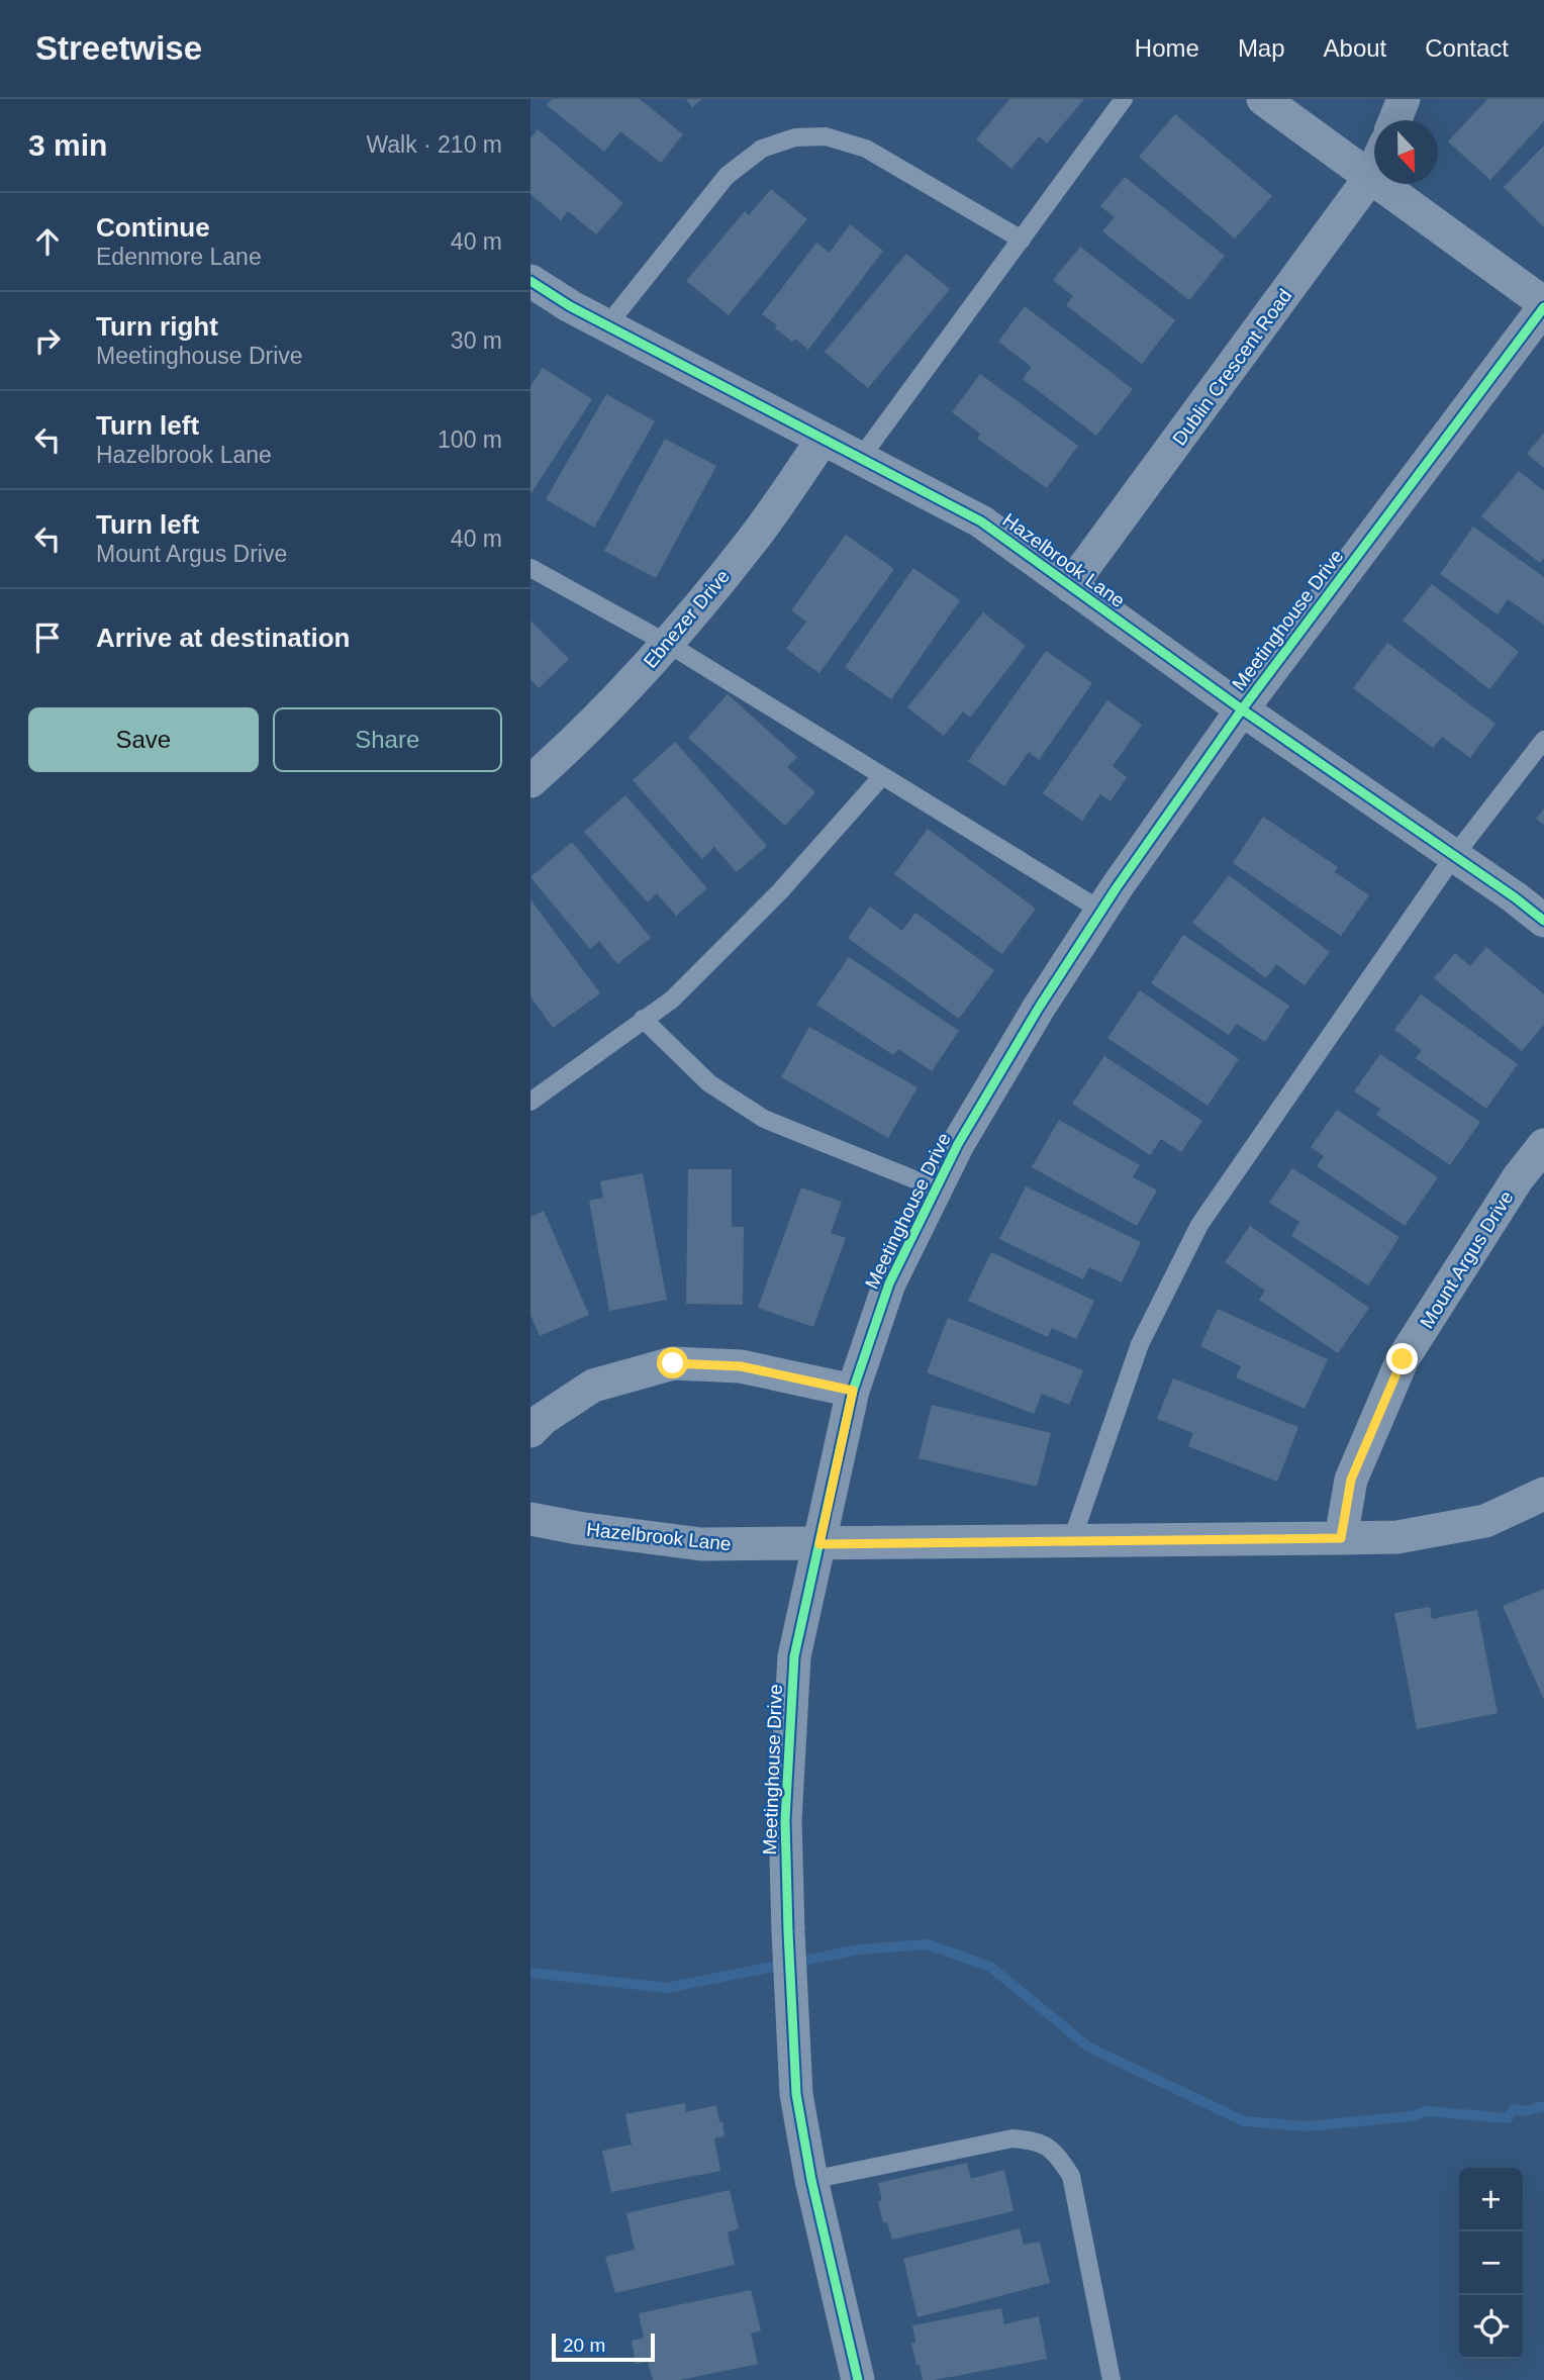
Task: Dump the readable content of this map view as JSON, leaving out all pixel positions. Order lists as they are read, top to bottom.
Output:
{
  "streets": {
    "street": [
      "Dublin Crescent Road",
      "Hazelbrook Lane",
      "Ebnezer Drive",
      "Meetinghouse Drive",
      "Mount Argus Drive"
    ]
  },
  "crossings": [
    ["Dublin Crescent Road", "Hazelbrook Lane"],
    ["Hazelbrook Lane", "Ebnezer Drive"],
    ["Hazelbrook Lane", "Meetinghouse Drive"],
    ["Hazelbrook Lane", "Mount Argus Drive"]
  ],
  "scale_bar": "20 m",
  "north": "bottom",
  "page": {
    "header": "Streetwise",
    "nav": [
      "Home",
      "Map",
      "About",
      "Contact"
    ],
    "heading": ["3 min", "Walk · 210 m"],
    "list": [
      ["Continue", "Edenmore Lane", "40 m"],
      ["Turn right", "Meetinghouse Drive", "30 m"],
      ["Turn left", "Hazelbrook Lane", "100 m"],
      ["Turn left", "Mount Argus Drive", "40 m"],
      "Arrive at destination"
    ],
    "buttons": ["Save", "Share"],
    "map_buttons": ["+", "−"],
    "scale": "20 m"
  }
}
